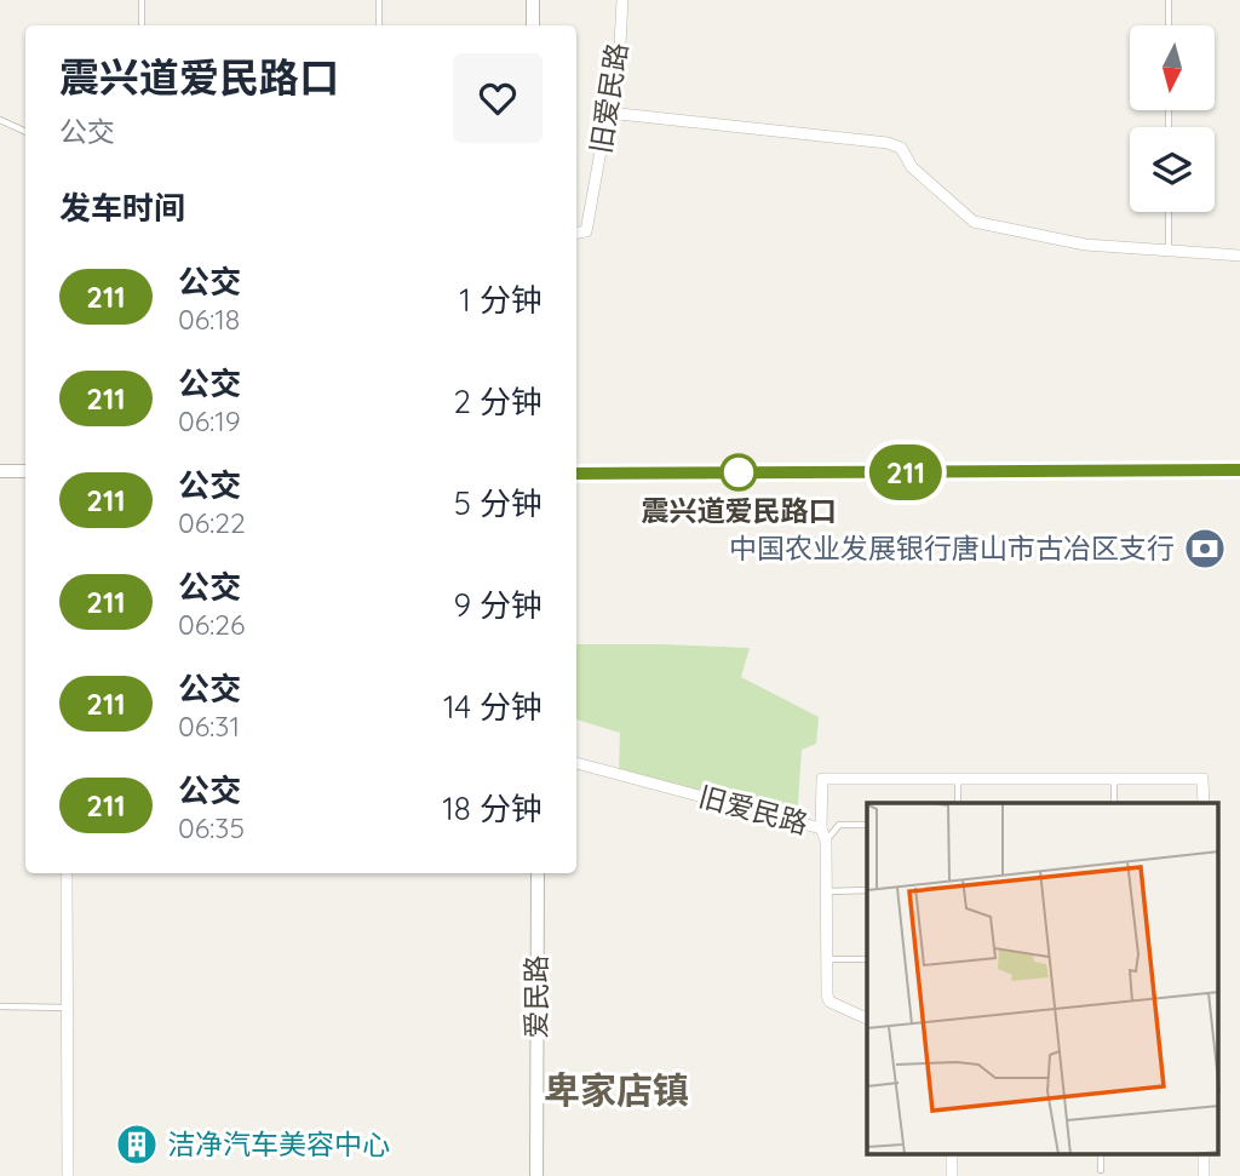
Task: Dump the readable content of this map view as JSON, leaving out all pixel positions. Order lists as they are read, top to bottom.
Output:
{
  "streets": {
    "street": ["旧爱民路", "爱民路"]
  },
  "districts": ["卑家店镇"],
  "places": {
    "other": ["震兴道爱民路口"],
    "bank": ["中国农业发展银行唐山市古冶区支行"],
    "building": ["洁净汽车美容中心"]
  },
  "lines": ["bus line 211"],
  "north": "bottom",
  "page": {
    "on_map": "211",
    "heading": [
      ["震兴道爱民路口", "公交"],
      "发车时间"
    ],
    "list": [
      {
        "mark": "211",
        "name": "公交",
        "note": "06:18",
        "value": "1 分钟"
      },
      {
        "mark": "211",
        "name": "公交",
        "note": "06:19",
        "value": "2 分钟"
      },
      {
        "mark": "211",
        "name": "公交",
        "note": "06:22",
        "value": "5 分钟"
      },
      {
        "mark": "211",
        "name": "公交",
        "note": "06:26",
        "value": "9 分钟"
      },
      {
        "mark": "211",
        "name": "公交",
        "note": "06:31",
        "value": "14 分钟"
      },
      {
        "mark": "211",
        "name": "公交",
        "note": "06:35",
        "value": "18 分钟"
      }
    ]
  }
}
